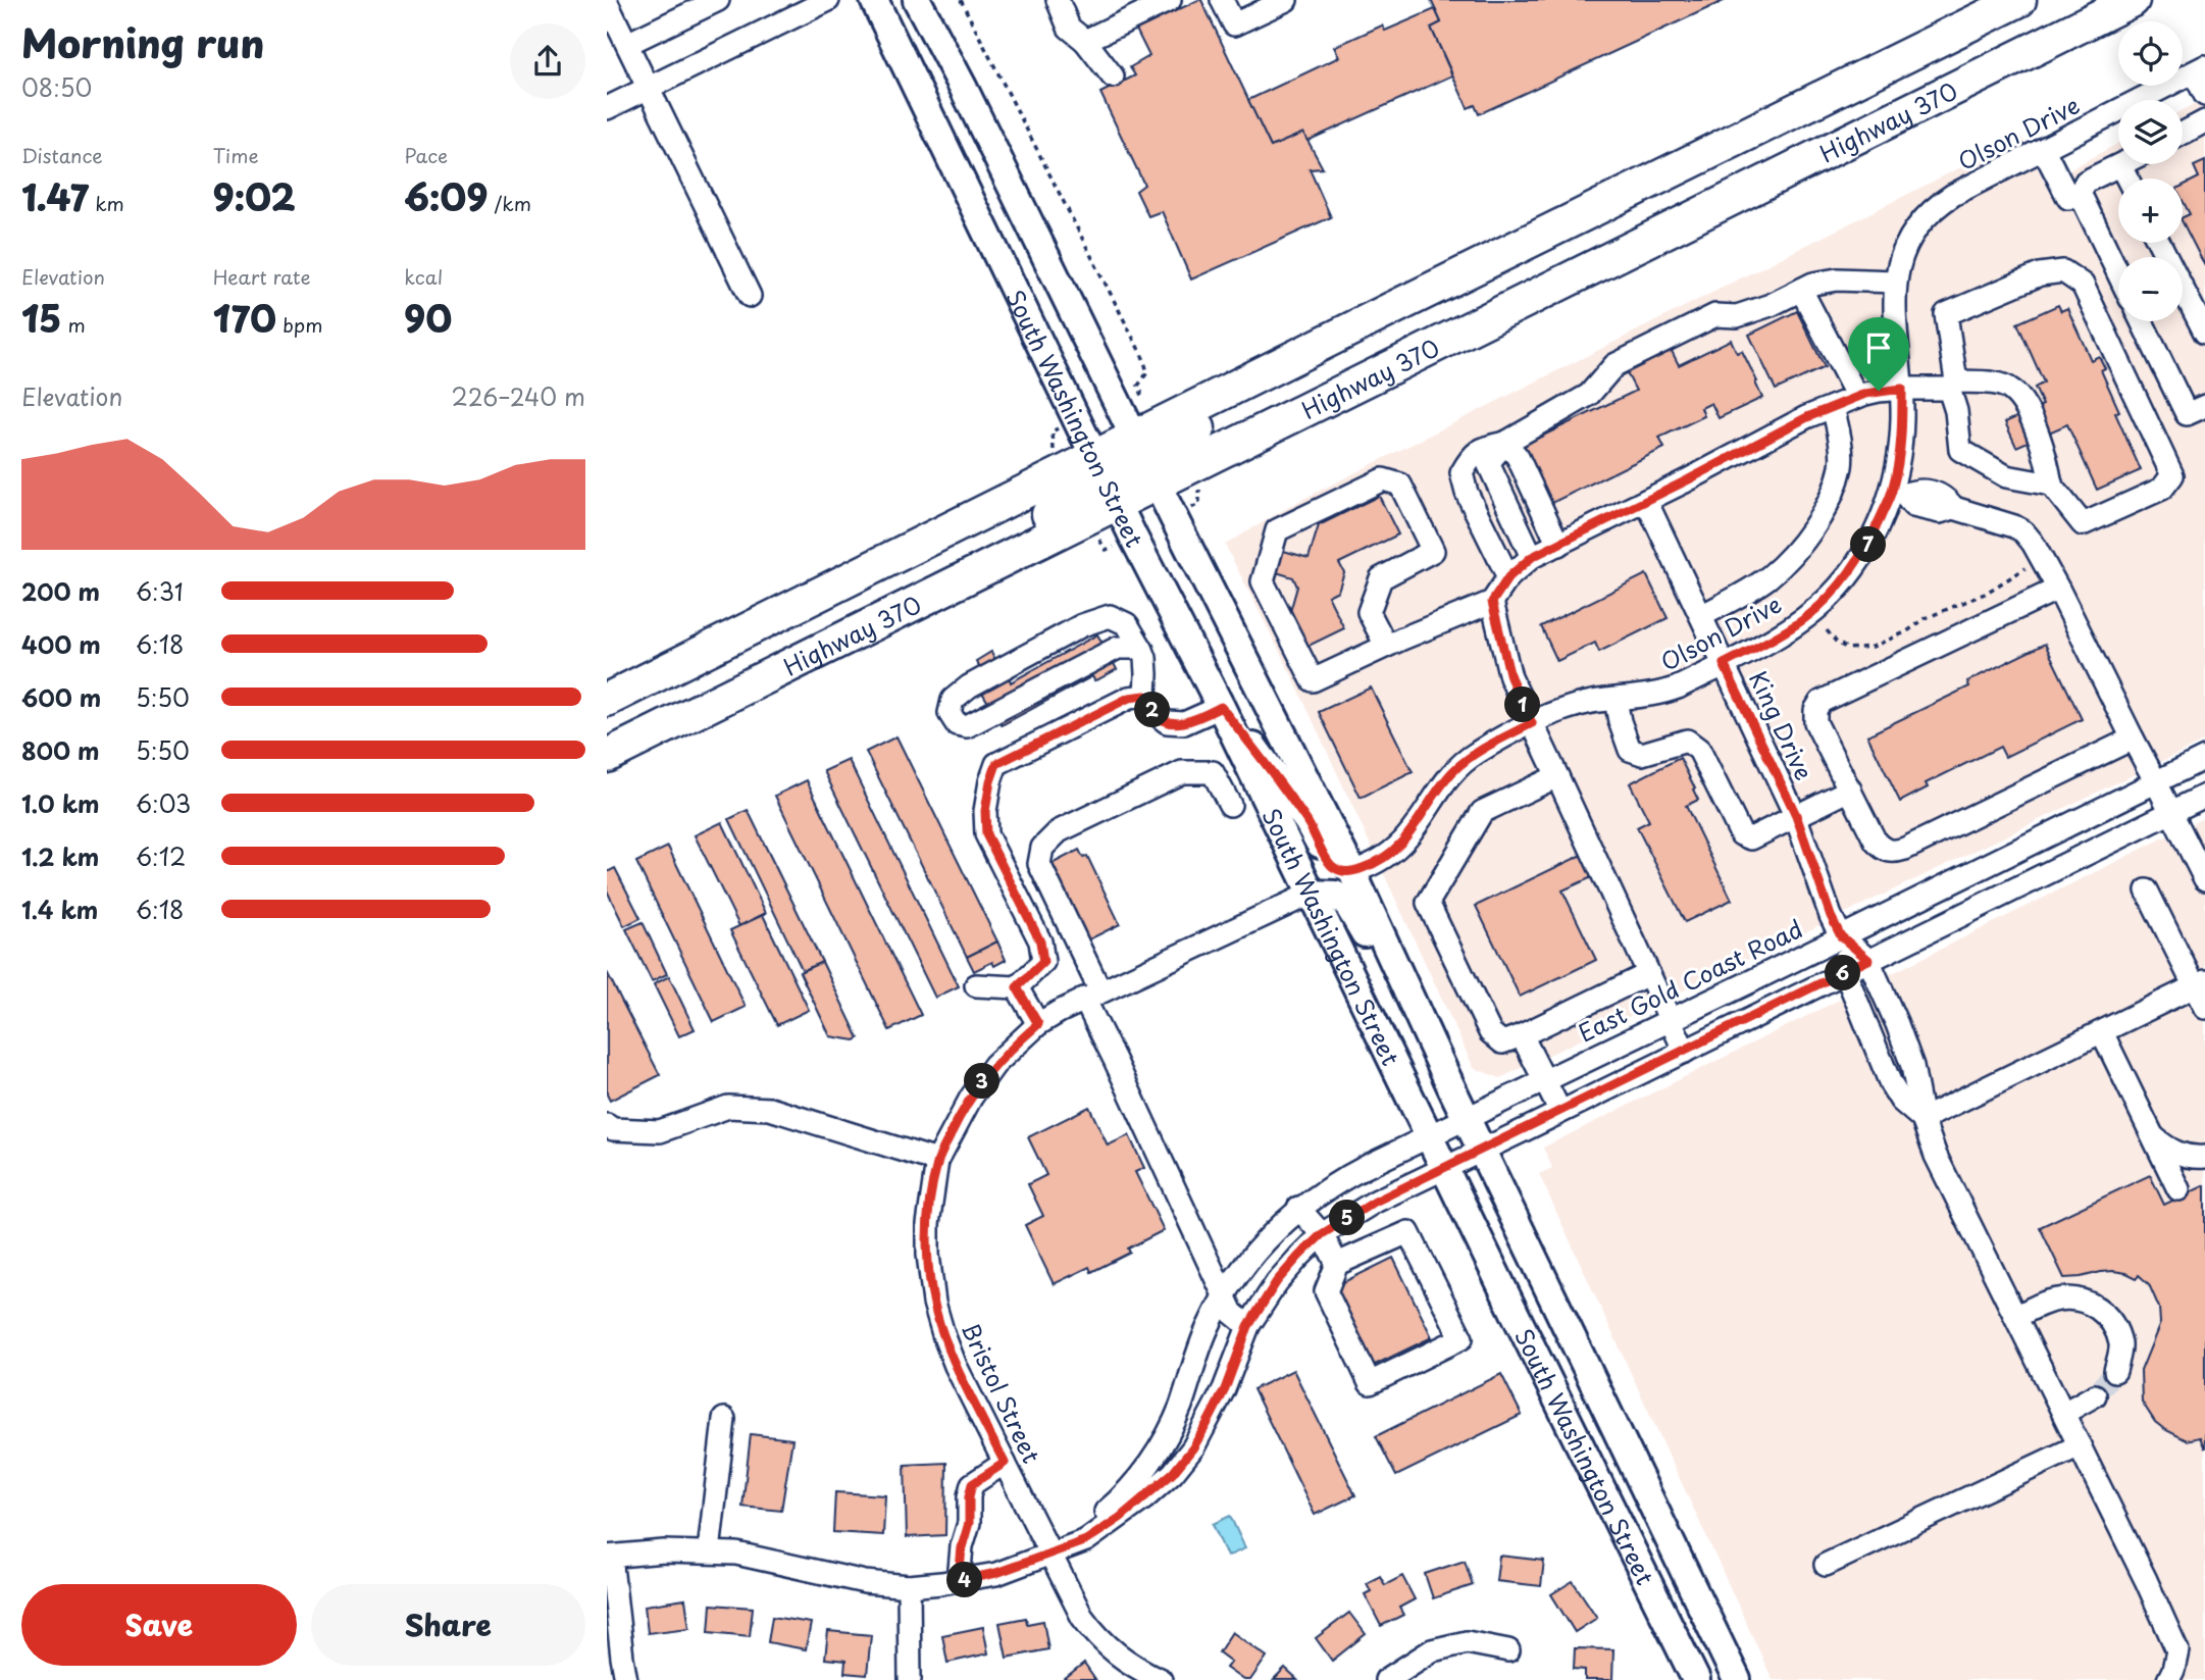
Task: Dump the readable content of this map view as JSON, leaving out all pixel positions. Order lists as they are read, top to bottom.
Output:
{
  "streets": {
    "highway": ["Highway 370"],
    "main road": ["South Washington Street"],
    "street": [
      "Olson Drive",
      "King Drive",
      "East Gold Coast Road",
      "Bristol Street"
    ]
  },
  "crossings": [
    ["Highway 370", "South Washington Street"],
    ["Olson Drive", "South Washington Street"],
    ["Olson Drive", "King Drive"],
    ["South Washington Street", "East Gold Coast Road"],
    ["South Washington Street", "Bristol Street"],
    ["King Drive", "East Gold Coast Road"],
    ["East Gold Coast Road", "Bristol Street"]
  ],
  "page": {
    "heading": ["Morning run", "08:50"],
    "map_buttons": ["+", "−"],
    "stats": [
      ["Distance", "1.47 km"],
      ["Time", "9:02"],
      ["Pace", "6:09 /km"],
      ["Elevation", "15 m"],
      ["Heart rate", "170 bpm"],
      ["kcal", "90"]
    ],
    "chart": ["Elevation", "226–240 m"],
    "pins": [
      "7",
      "1",
      "2",
      "6",
      "3",
      "5",
      "4"
    ],
    "list": [
      {
        "name": "200 m",
        "note": "6:31"
      },
      {
        "name": "400 m",
        "note": "6:18"
      },
      {
        "name": "600 m",
        "note": "5:50"
      },
      {
        "name": "800 m",
        "note": "5:50"
      },
      {
        "name": "1.0 km",
        "note": "6:03"
      },
      {
        "name": "1.2 km",
        "note": "6:12"
      },
      {
        "name": "1.4 km",
        "note": "6:18"
      }
    ],
    "buttons": ["Save", "Share"]
  }
}
